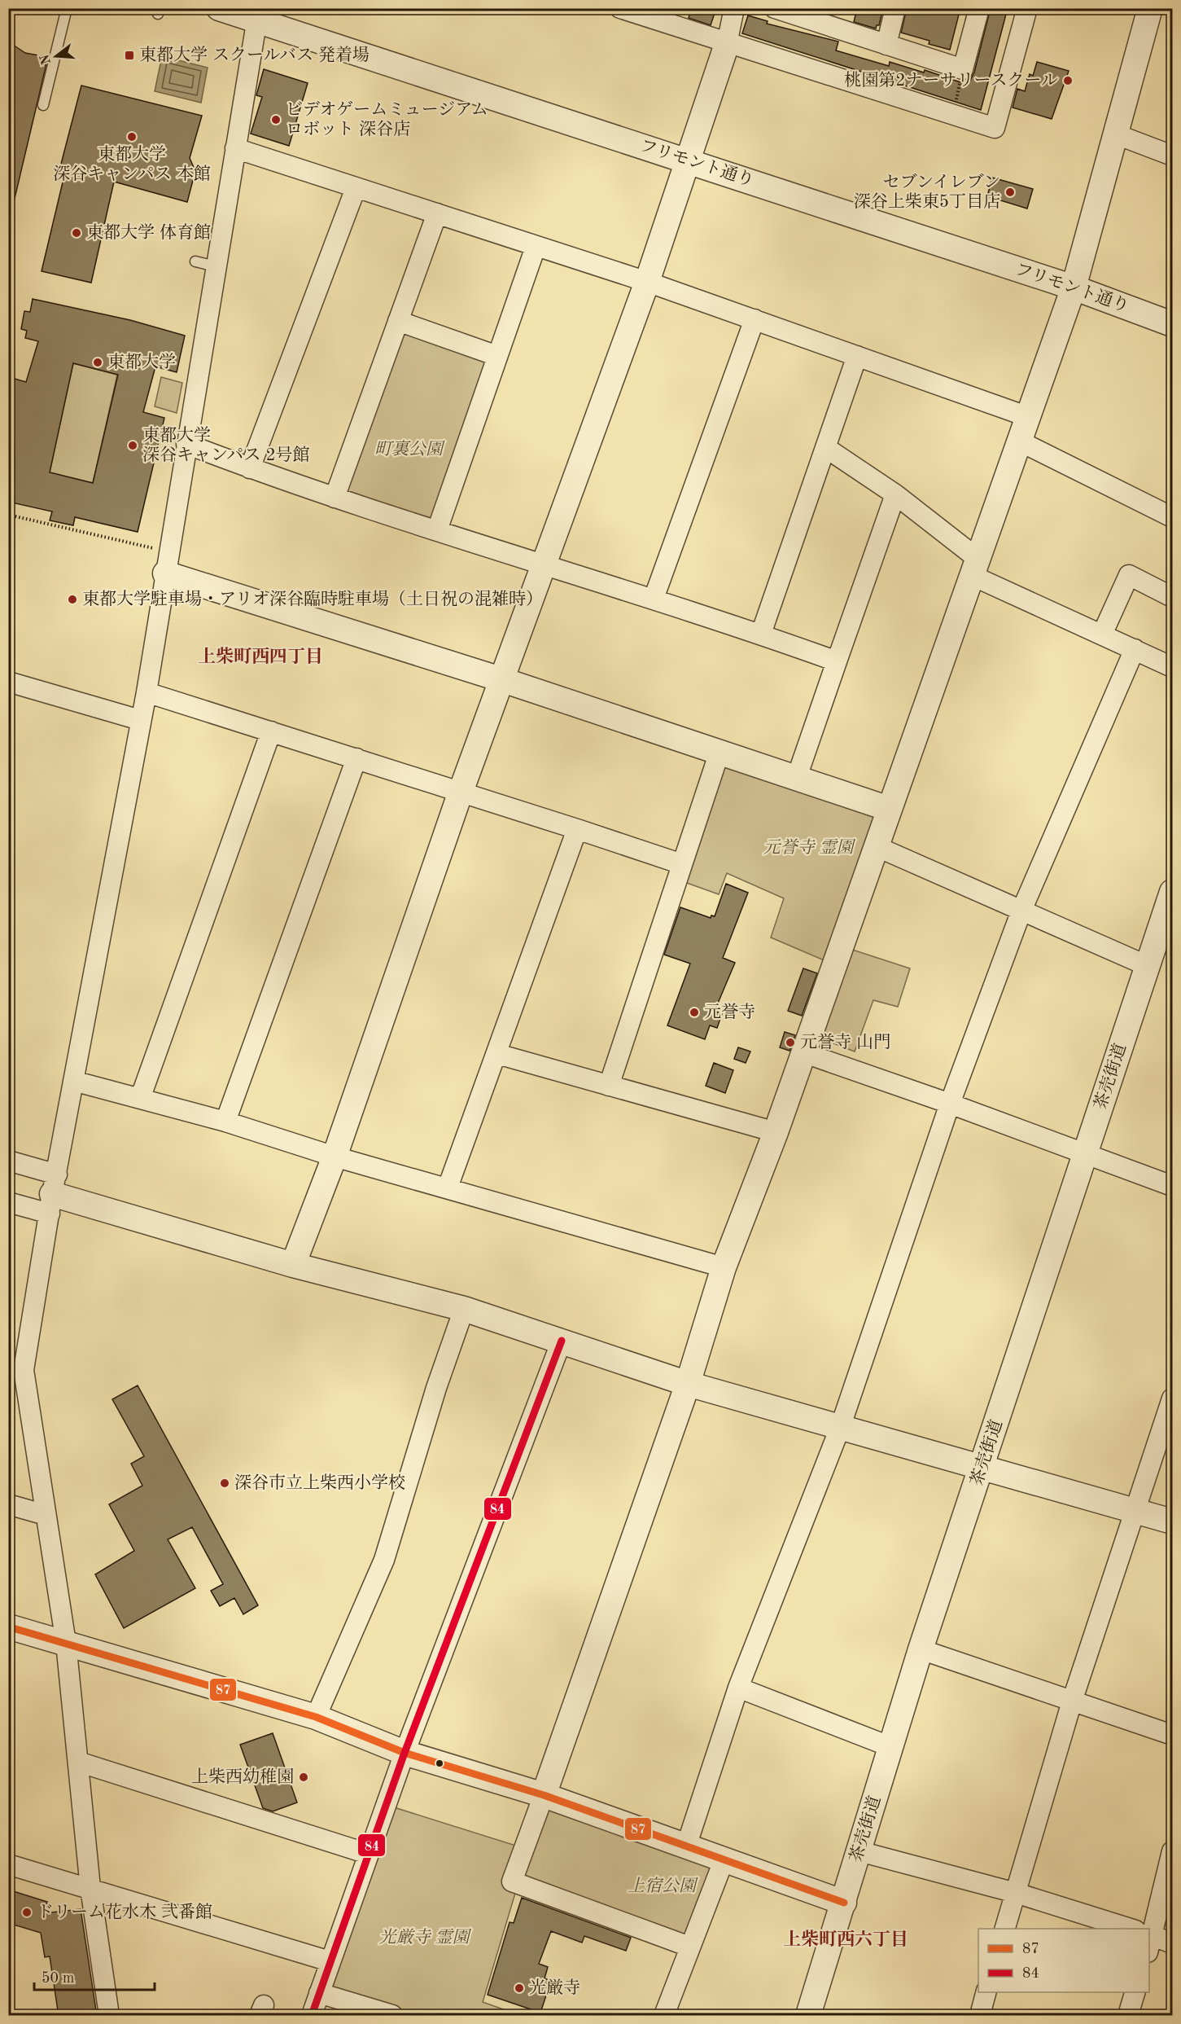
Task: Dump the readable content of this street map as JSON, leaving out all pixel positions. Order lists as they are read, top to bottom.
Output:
{
  "streets": {
    "street": ["フリモント通り", "茶売街道"]
  },
  "districts": ["上柴町西四丁目", "上柴町西六丁目"],
  "parks": [
    "町裏公園",
    "元誉寺 霊園",
    "上宿公園",
    "光厳寺 霊園"
  ],
  "places": {
    "transit": ["東都大学 スクールバス 発着場"],
    "other": [
      "桃園第2ナーサリースクール",
      "ビデオゲームミュージアム ロボット 深谷店",
      "東都大学 深谷キャンパス 本館",
      "セブンイレブン 深谷上柴東5丁目店",
      "東都大学 体育館",
      "東都大学",
      "東都大学 深谷キャンパス 2号館",
      "東都大学駐車場・アリオ深谷臨時駐車場（土日祝の混雑時）",
      "元誉寺",
      "元誉寺 山門",
      "深谷市立上柴西小学校",
      "上柴西幼稚園",
      "ドリーム花水木 弐番館",
      "光厳寺"
    ]
  },
  "lines": ["transit line 84", "transit line 87"],
  "legend": ["87", "84"],
  "scale_bar": "50 m",
  "north": "left"
}
